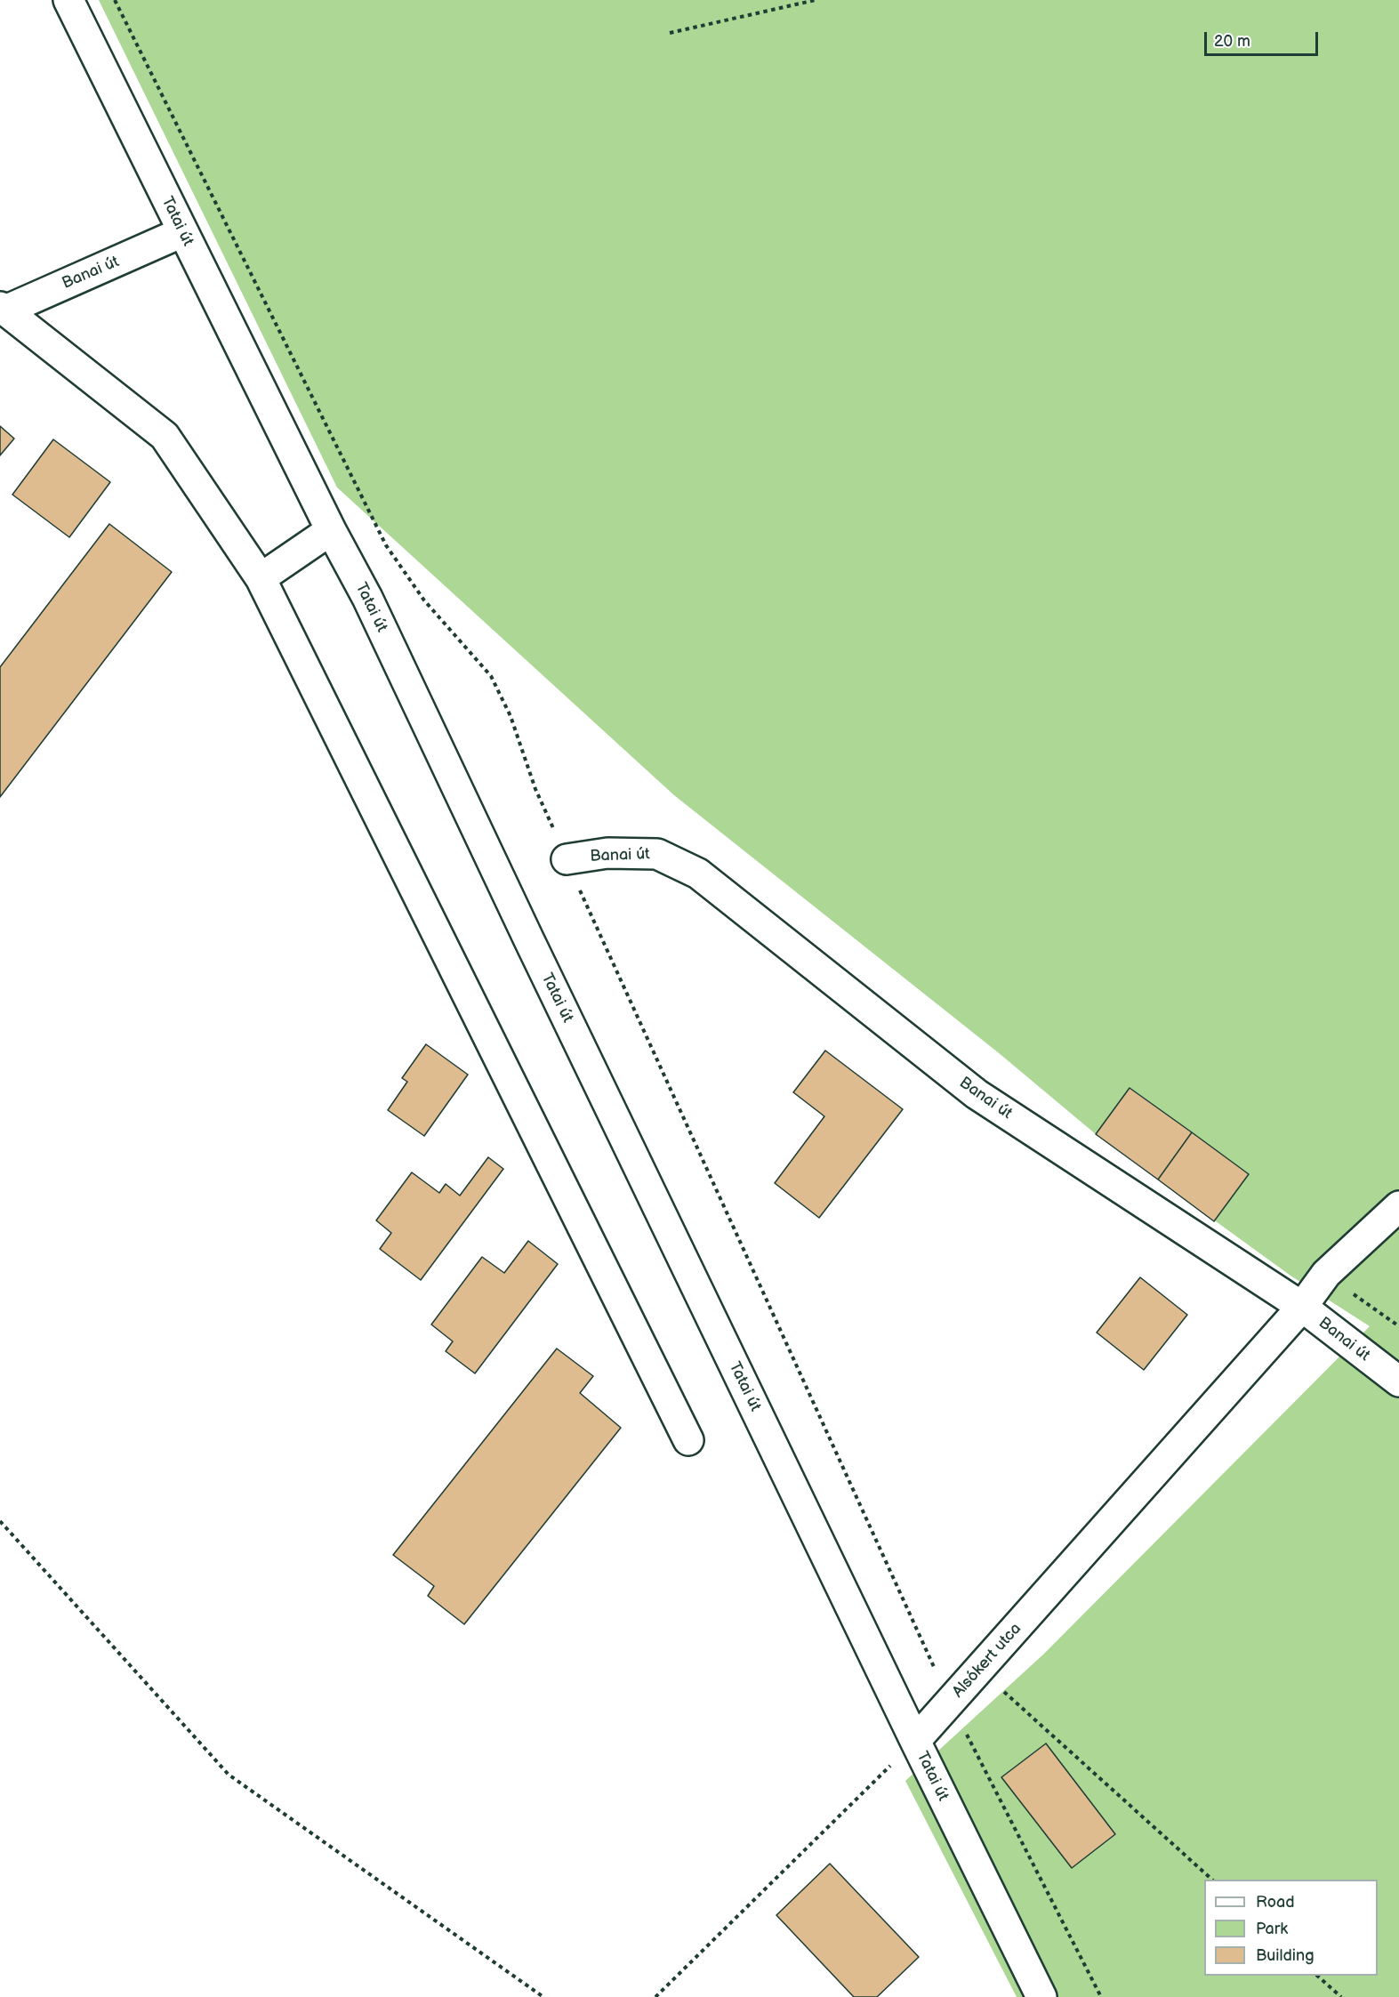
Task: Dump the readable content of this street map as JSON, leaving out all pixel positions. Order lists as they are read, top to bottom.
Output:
{
  "streets": {
    "street": ["Tatai út", "Banai út", "Alsókert utca"]
  },
  "crossings": [
    ["Tatai út", "Banai út"],
    ["Tatai út", "Alsókert utca"],
    ["Banai út", "Alsókert utca"]
  ],
  "legend": ["Road", "Park", "Building"],
  "scale_bar": "20 m"
}
